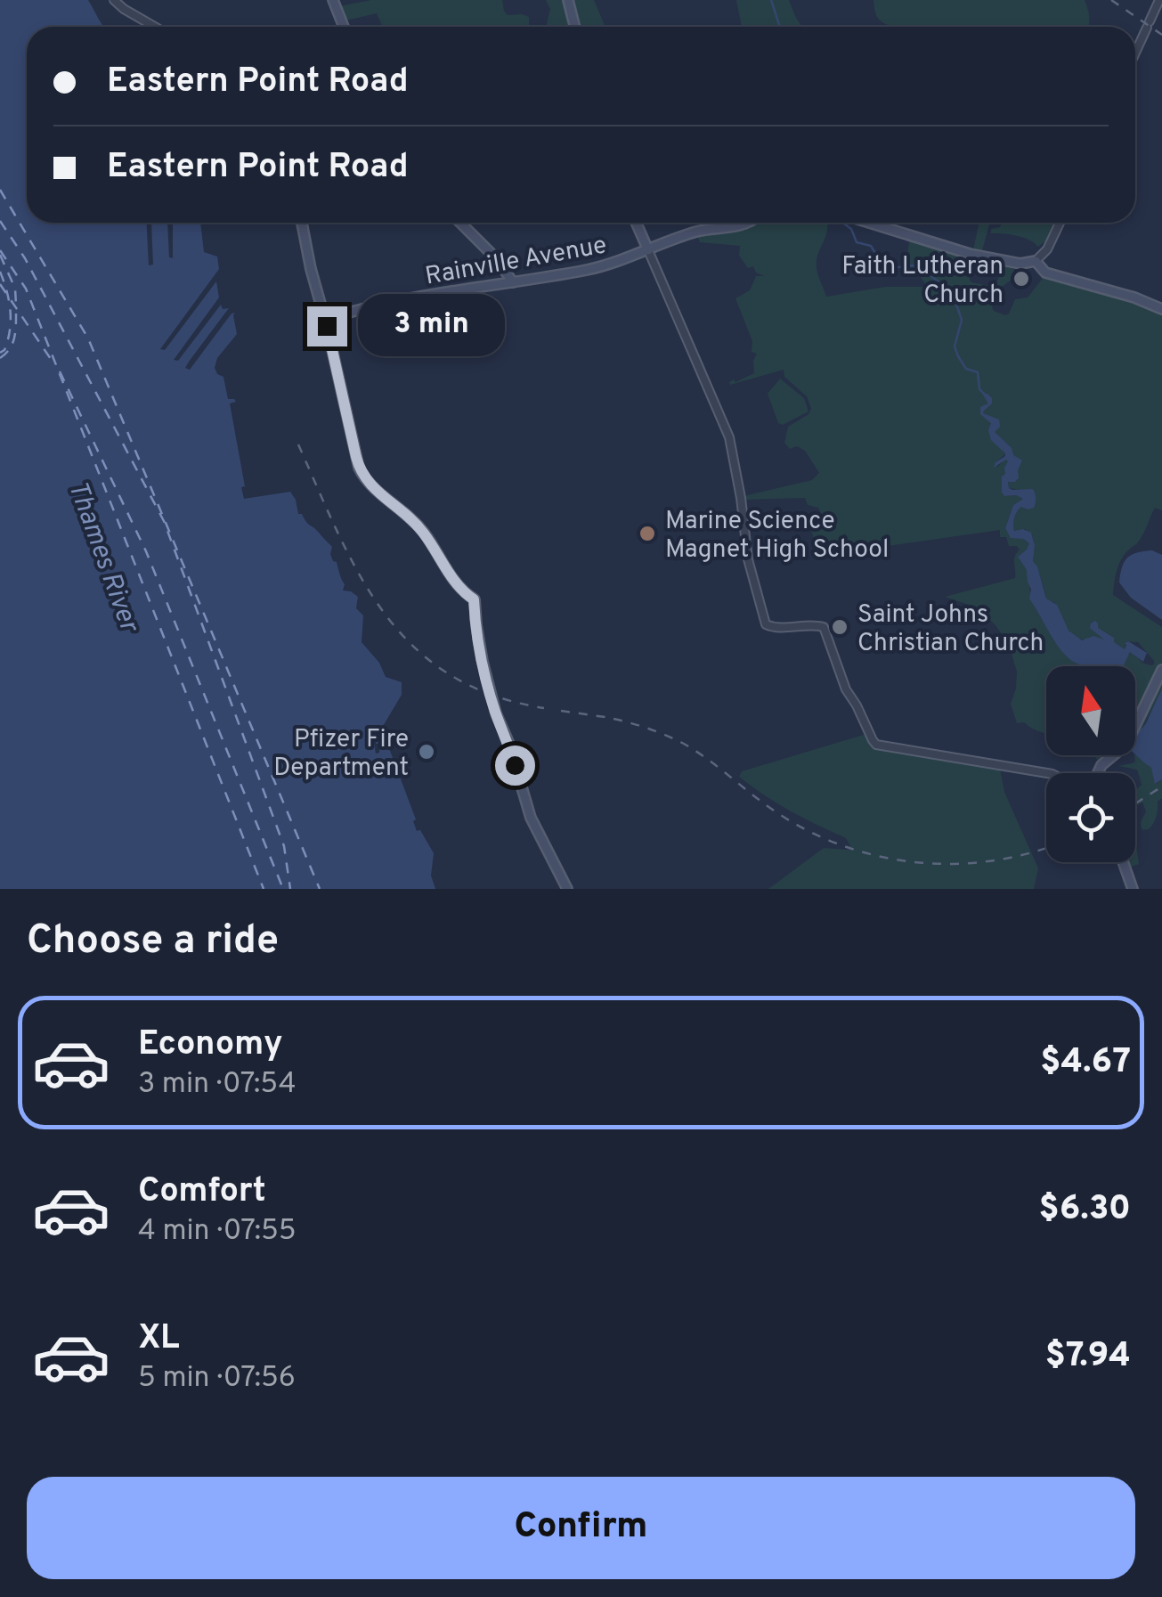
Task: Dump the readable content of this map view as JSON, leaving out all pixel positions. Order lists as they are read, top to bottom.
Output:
{
  "streets": {
    "main road": ["Rainville Avenue"]
  },
  "water": ["Thames River"],
  "places": [
    "Faith Lutheran Church",
    "Marine Science Magnet High School",
    "Saint Johns Christian Church",
    "Pfizer Fire Department"
  ],
  "north": "top",
  "page": {
    "banner": ["Eastern Point Road", "Eastern Point Road"],
    "bubble": "3 min",
    "heading": "Choose a ride",
    "list": [
      {
        "name": "Economy",
        "note": "3 min · 07:54",
        "value": "$4.67"
      },
      {
        "name": "Comfort",
        "note": "4 min · 07:55",
        "value": "$6.30"
      },
      {
        "name": "XL",
        "note": "5 min · 07:56",
        "value": "$7.94"
      }
    ],
    "buttons": "Confirm"
  }
}
